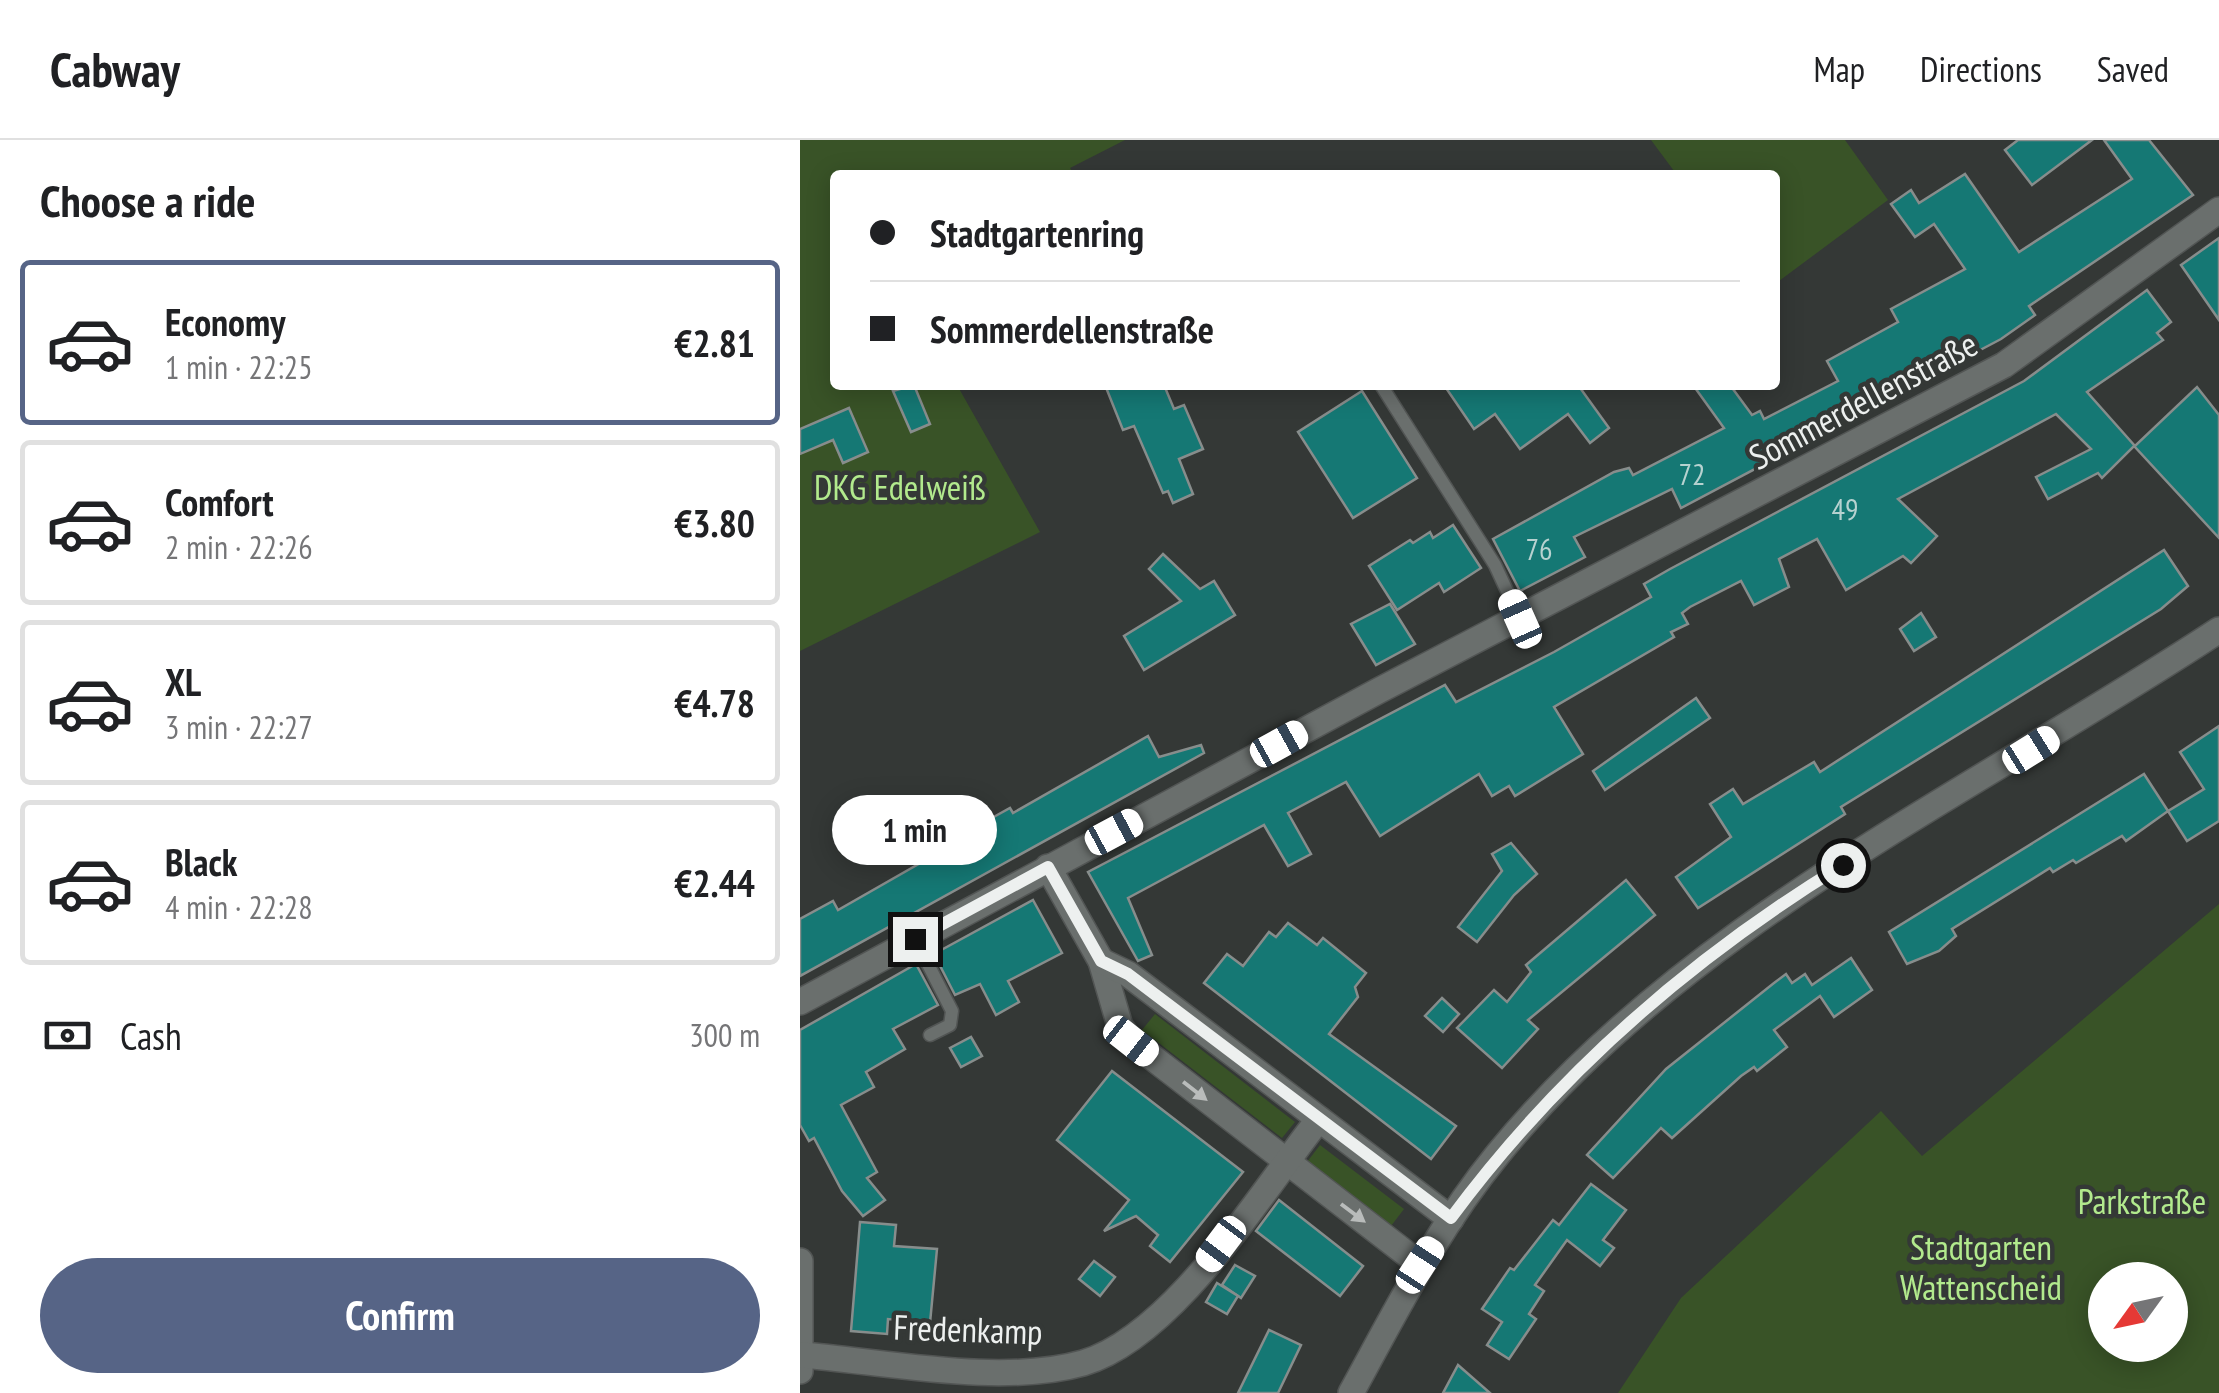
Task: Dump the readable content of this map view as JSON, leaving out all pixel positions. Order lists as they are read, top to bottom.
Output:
{
  "streets": {
    "street": ["Sommerdellenstraße", "Fredenkamp"]
  },
  "parks": ["DKG Edelweiß", "Parkstraße", "Stadtgarten Wattenscheid"],
  "house_numbers": ["72", "49", "76"],
  "north": "bottom left",
  "page": {
    "header": "Cabway",
    "nav": ["Map", "Directions", "Saved"],
    "heading": "Choose a ride",
    "banner": ["Stadtgartenring", "Sommerdellenstraße"],
    "list": [
      {
        "name": "Economy",
        "note": "1 min · 22:25",
        "value": "€2.81"
      },
      {
        "name": "Comfort",
        "note": "2 min · 22:26",
        "value": "€3.80"
      },
      {
        "name": "XL",
        "note": "3 min · 22:27",
        "value": "€4.78"
      },
      {
        "name": "Black",
        "note": "4 min · 22:28",
        "value": "€2.44"
      }
    ],
    "bubble": "1 min",
    "pay": ["Cash", "300 m"],
    "buttons": "Confirm"
  }
}
